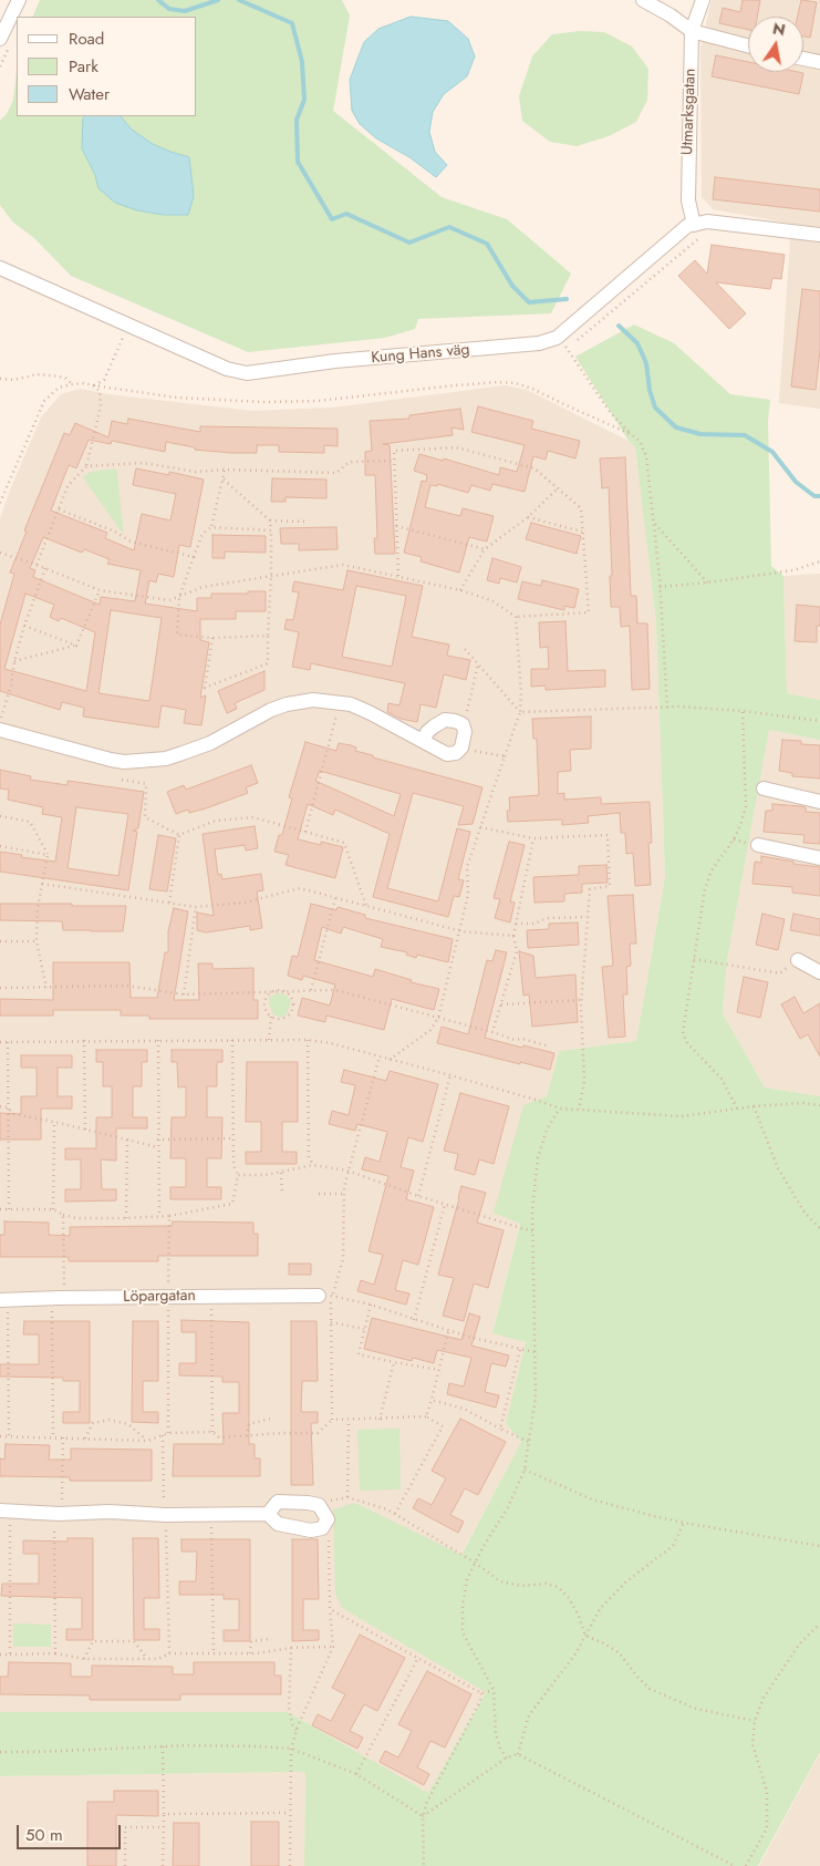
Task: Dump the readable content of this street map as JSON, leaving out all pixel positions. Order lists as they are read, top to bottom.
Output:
{
  "streets": {
    "street": ["Utmarksgatan", "Kung Hans väg", "Löpargatan"]
  },
  "crossings": [
    ["Utmarksgatan", "Kung Hans väg"]
  ],
  "legend": ["Road", "Park", "Water"],
  "scale_bar": "50 m",
  "north": "top"
}
